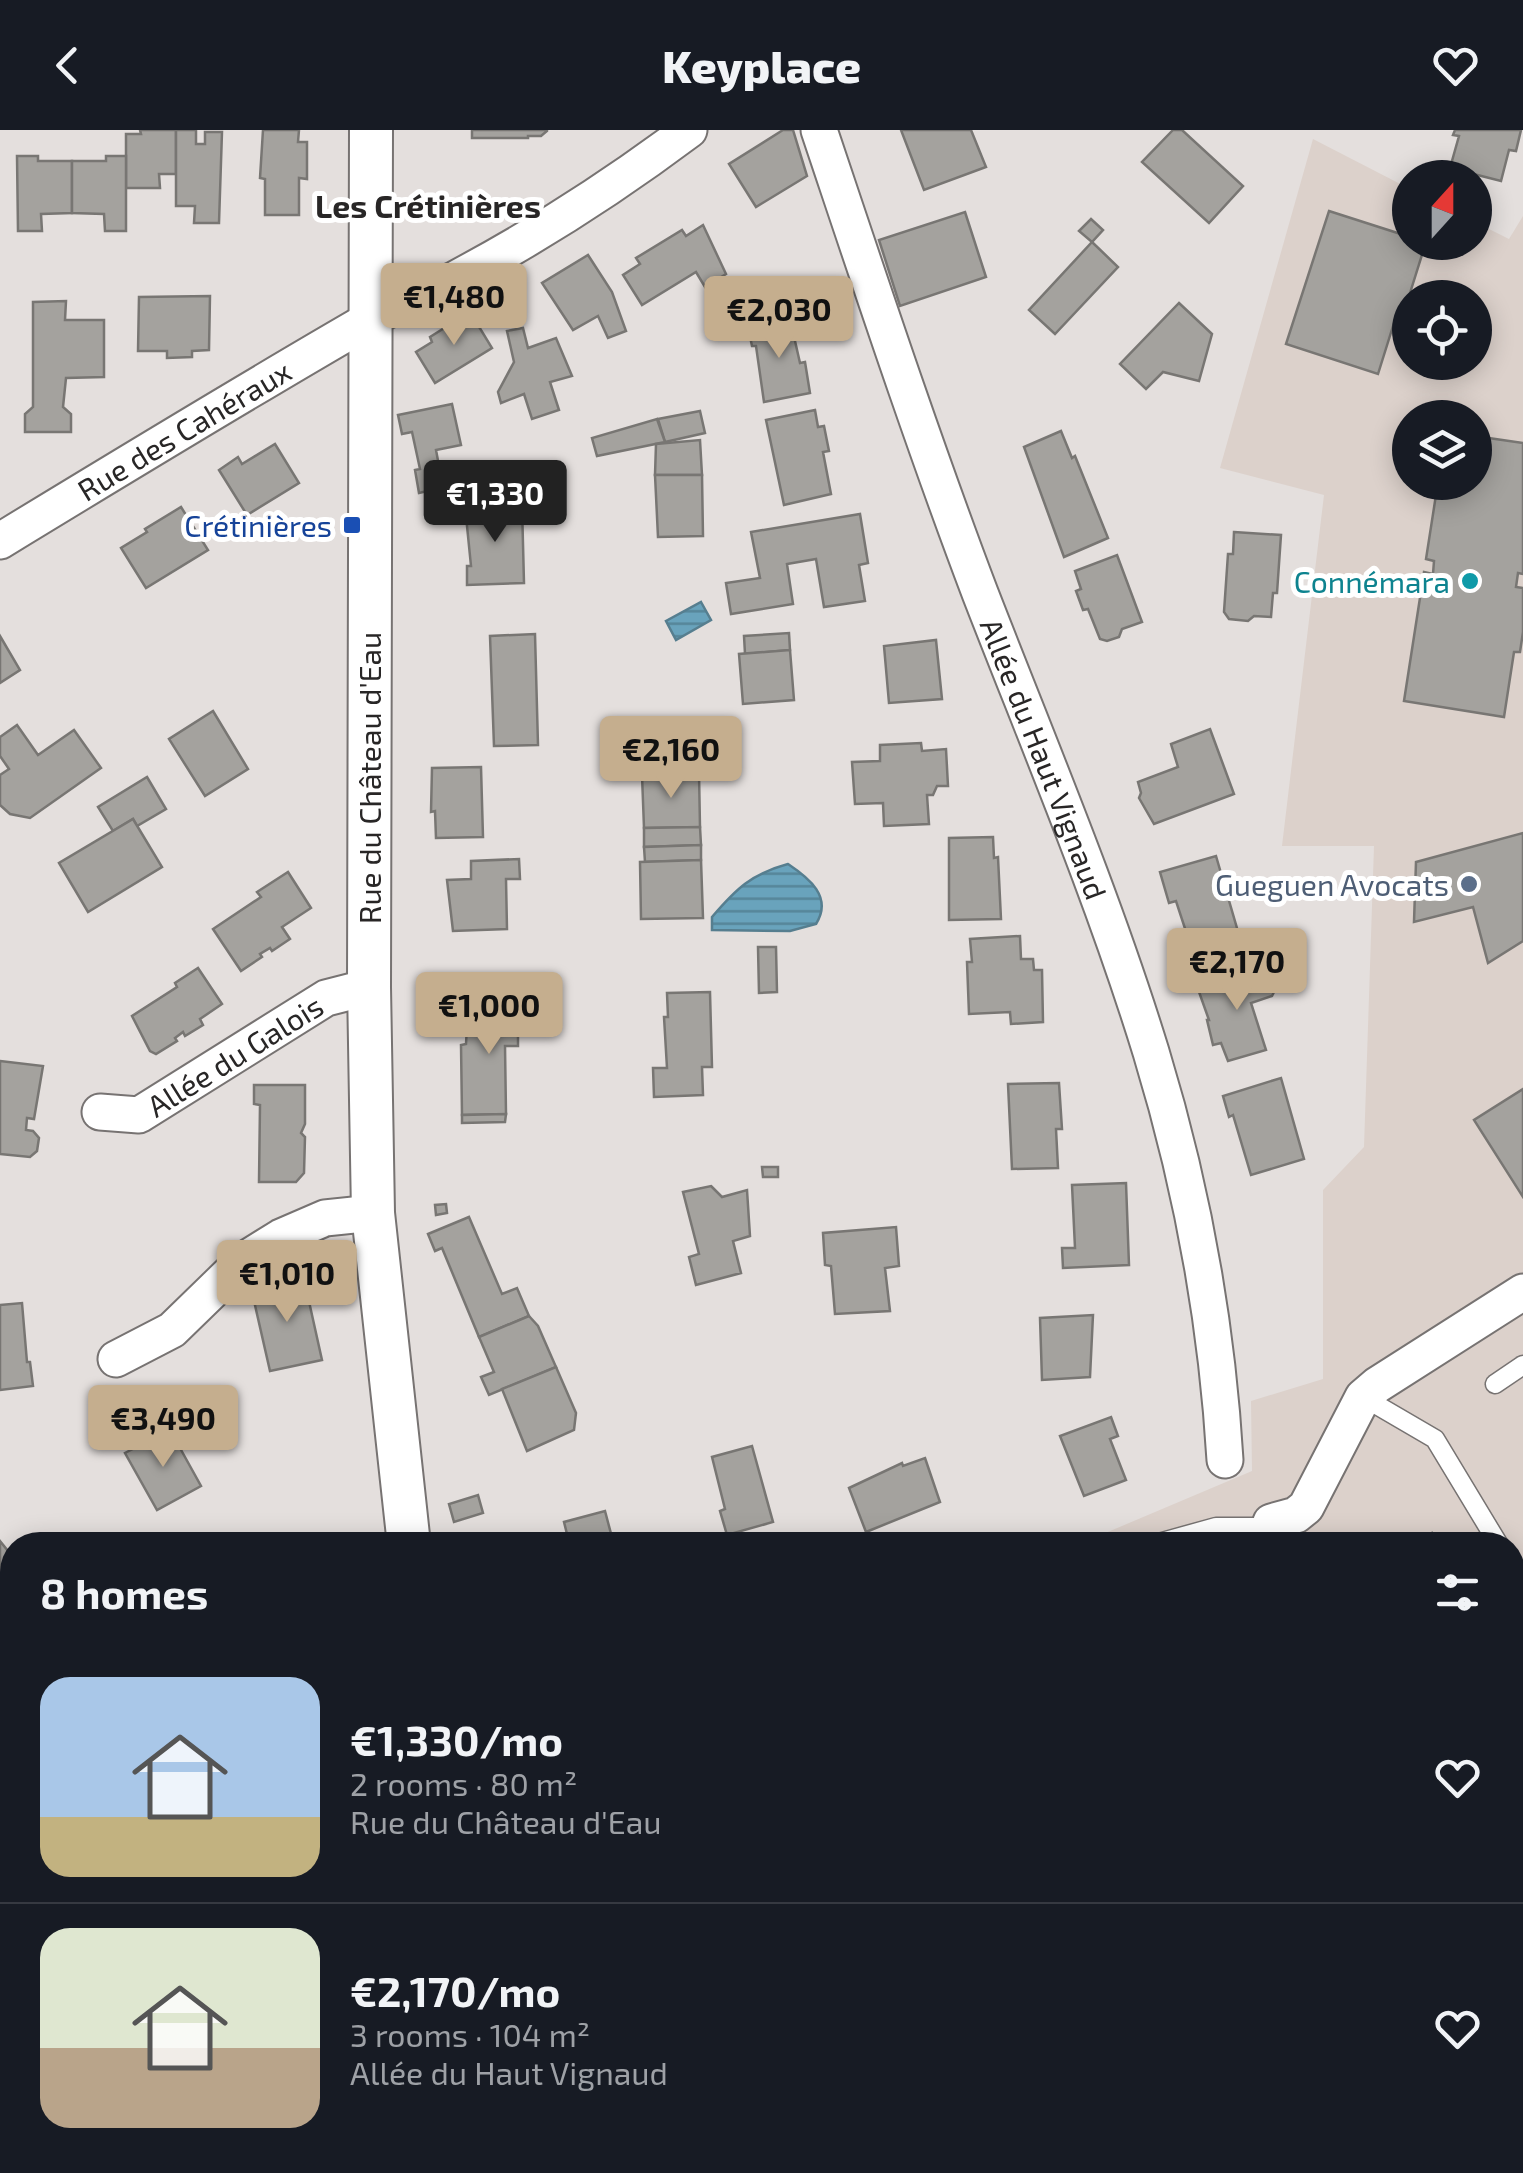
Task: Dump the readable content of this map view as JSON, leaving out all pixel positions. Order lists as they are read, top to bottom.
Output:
{
  "streets": {
    "street": [
      "Rue des Cahéraux",
      "Allée du Haut Vignaud",
      "Rue du Château d'Eau",
      "Allée du Galois"
    ]
  },
  "crossings": [
    ["Rue des Cahéraux", "Rue du Château d'Eau"],
    ["Rue du Château d'Eau", "Allée du Galois"]
  ],
  "districts": ["Les Crétinières"],
  "places": {
    "transit": ["Crétinières"],
    "other": ["Connémara", "Gueguen Avocats"]
  },
  "north": "top",
  "page": {
    "header": "Keyplace",
    "price": [
      "€1,480",
      "€2,030",
      "€1,330",
      "€2,160",
      "€2,170",
      "€1,000",
      "€1,010",
      "€3,490"
    ],
    "heading": "8 homes",
    "list": [
      {
        "name": "€1,330/mo",
        "note": "2 rooms · 80 m² · Rue du Château d'Eau"
      },
      {
        "name": "€2,170/mo",
        "note": "3 rooms · 104 m² · Allée du Haut Vignaud"
      }
    ]
  }
}
